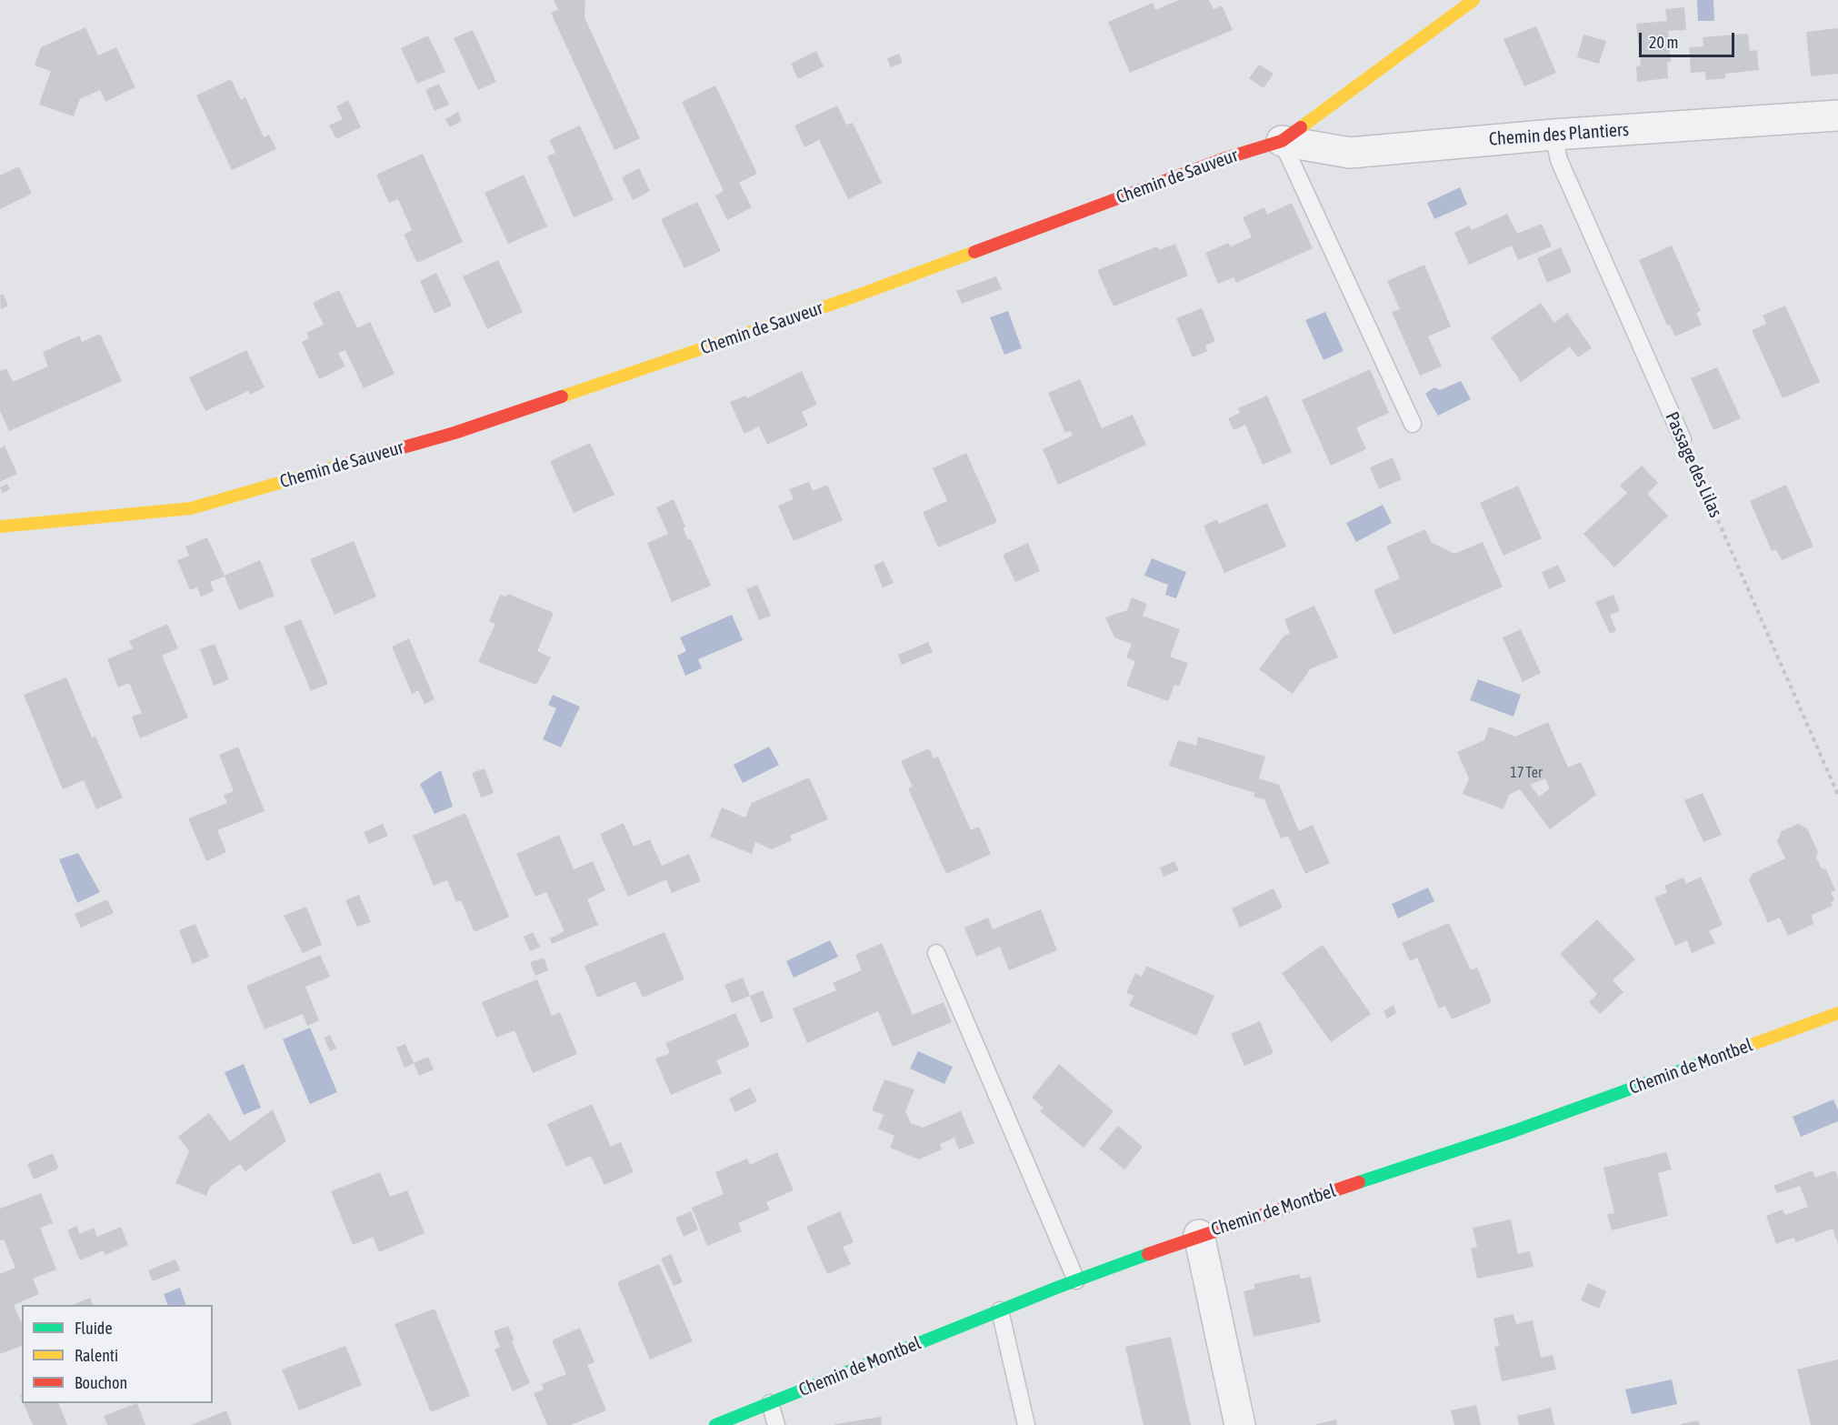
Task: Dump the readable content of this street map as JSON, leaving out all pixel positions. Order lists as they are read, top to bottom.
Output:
{
  "streets": {
    "street": ["Chemin des Plantiers", "Chemin de Sauveur", "Chemin de Montbel"],
    "lane": ["Passage des Lilas"]
  },
  "crossings": [
    ["Chemin des Plantiers", "Chemin de Sauveur"],
    ["Chemin des Plantiers", "Passage des Lilas"]
  ],
  "house_numbers": ["17 Ter"],
  "legend": ["Fluide", "Ralenti", "Bouchon"],
  "scale_bar": "20 m"
}
